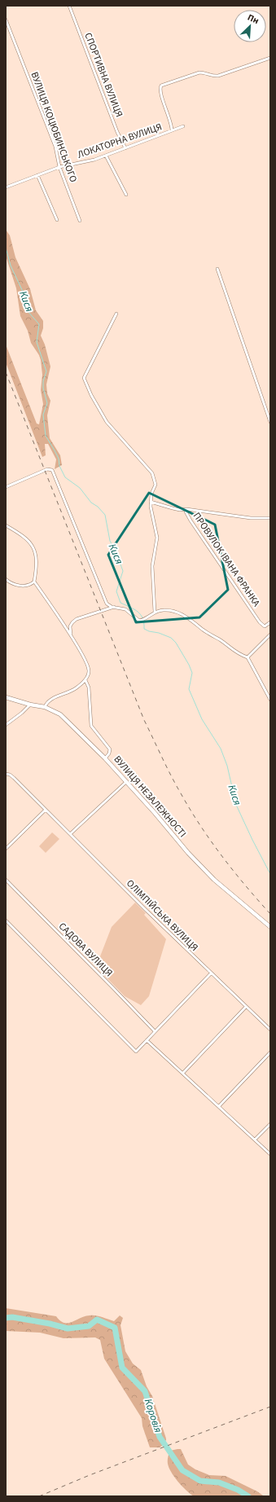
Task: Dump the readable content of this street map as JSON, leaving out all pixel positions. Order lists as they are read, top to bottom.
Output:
{
  "streets": {
    "street": [
      "СПОРТИВНА ВУЛИЦЯ",
      "ВУЛИЦЯ КОЦЮБИНСЬКОГО",
      "ЛОКАТОРНА ВУЛИЦЯ",
      "ПРОВУЛОК ІВАНА ФРАНКА",
      "ВУЛИЦЯ НЕЗАЛЕЖНОСТІ",
      "ОЛІМПІЙСЬКА ВУЛИЦЯ",
      "САДОВА ВУЛИЦЯ"
    ]
  },
  "crossings": [
    ["СПОРТИВНА ВУЛИЦЯ", "ЛОКАТОРНА ВУЛИЦЯ"],
    ["ВУЛИЦЯ КОЦЮБИНСЬКОГО", "ЛОКАТОРНА ВУЛИЦЯ"]
  ],
  "water": ["Кися", "Коровія"],
  "north": "top right"
}
